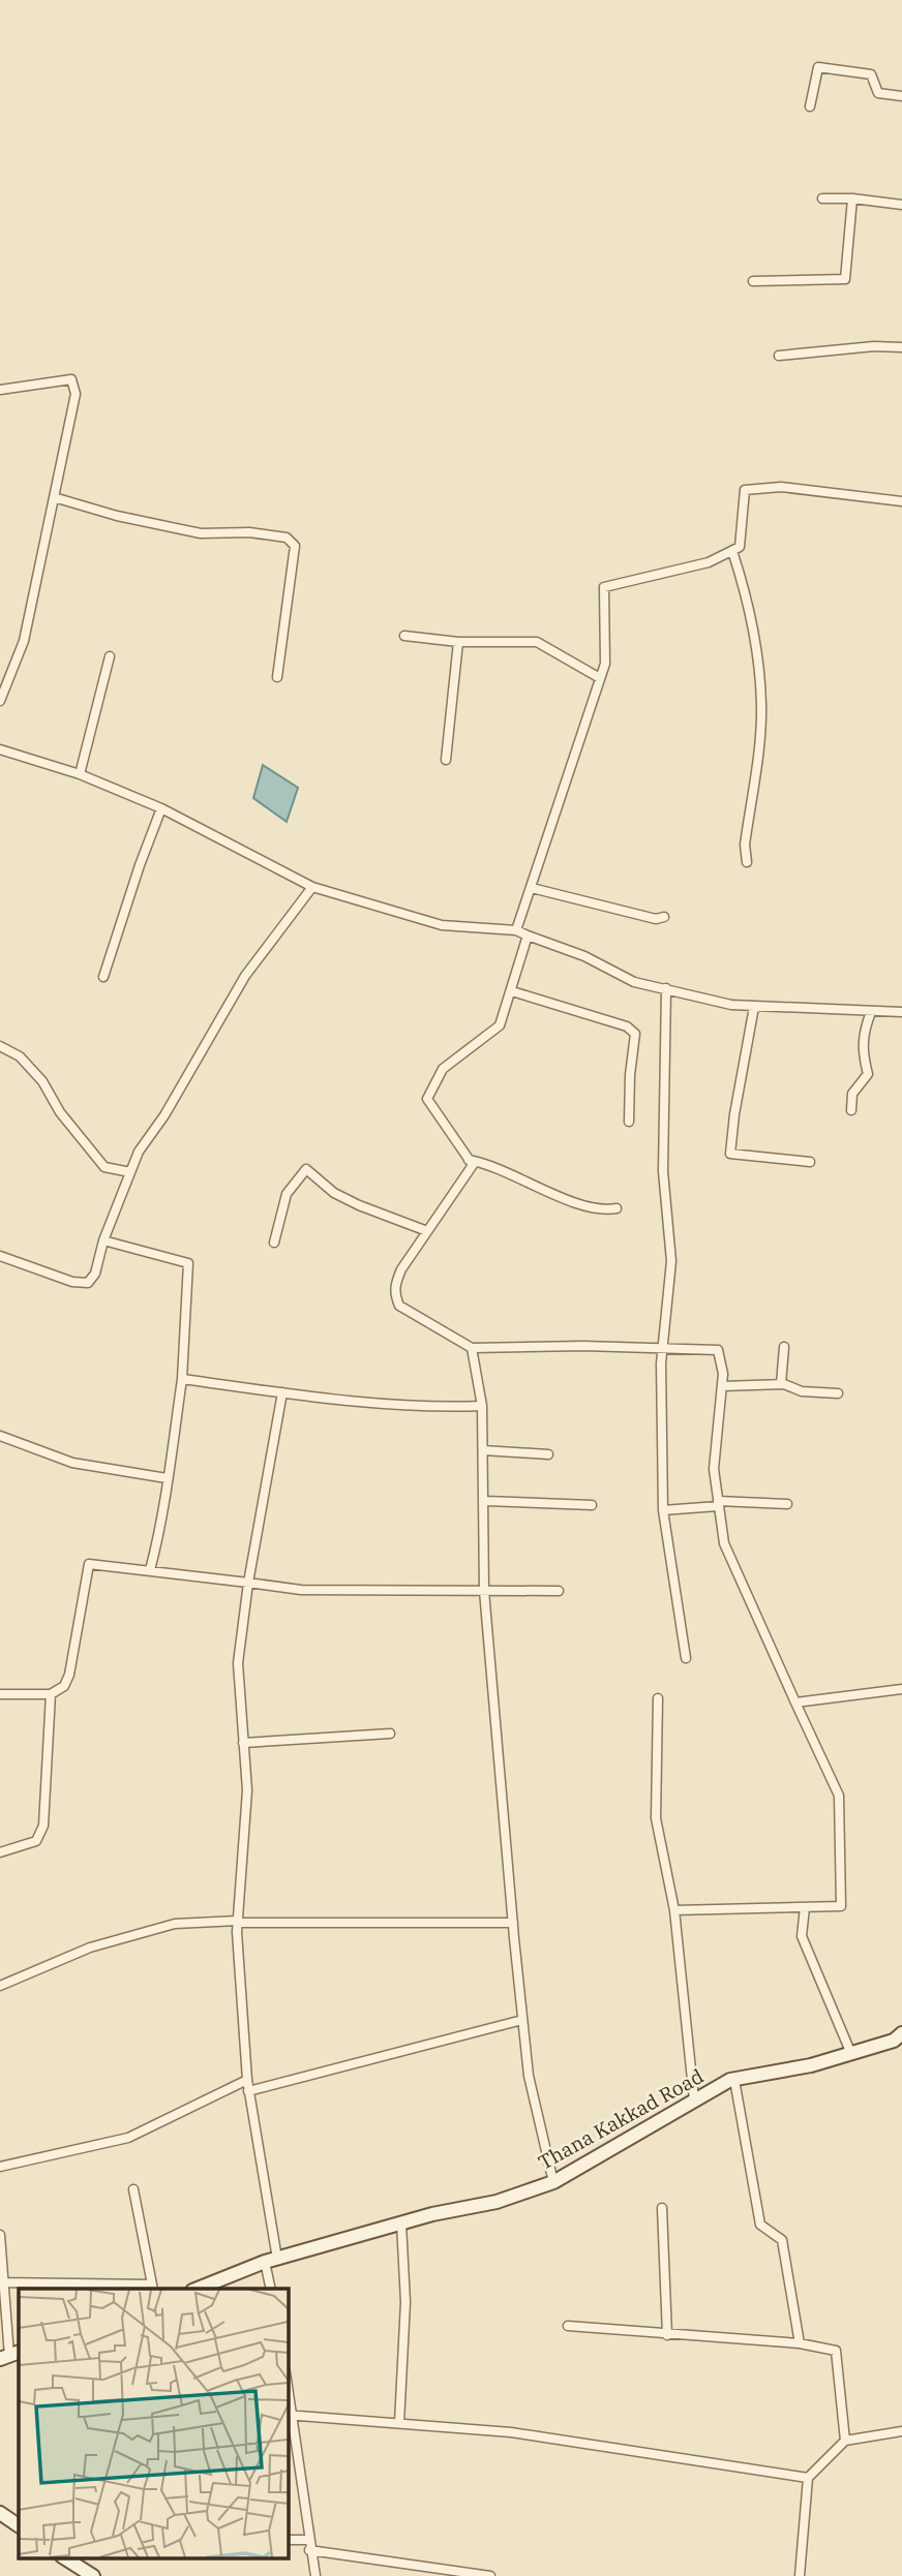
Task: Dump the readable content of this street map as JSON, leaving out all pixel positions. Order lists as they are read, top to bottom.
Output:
{
  "streets": {
    "main road": ["Thana Kakkad Road"]
  }
}
